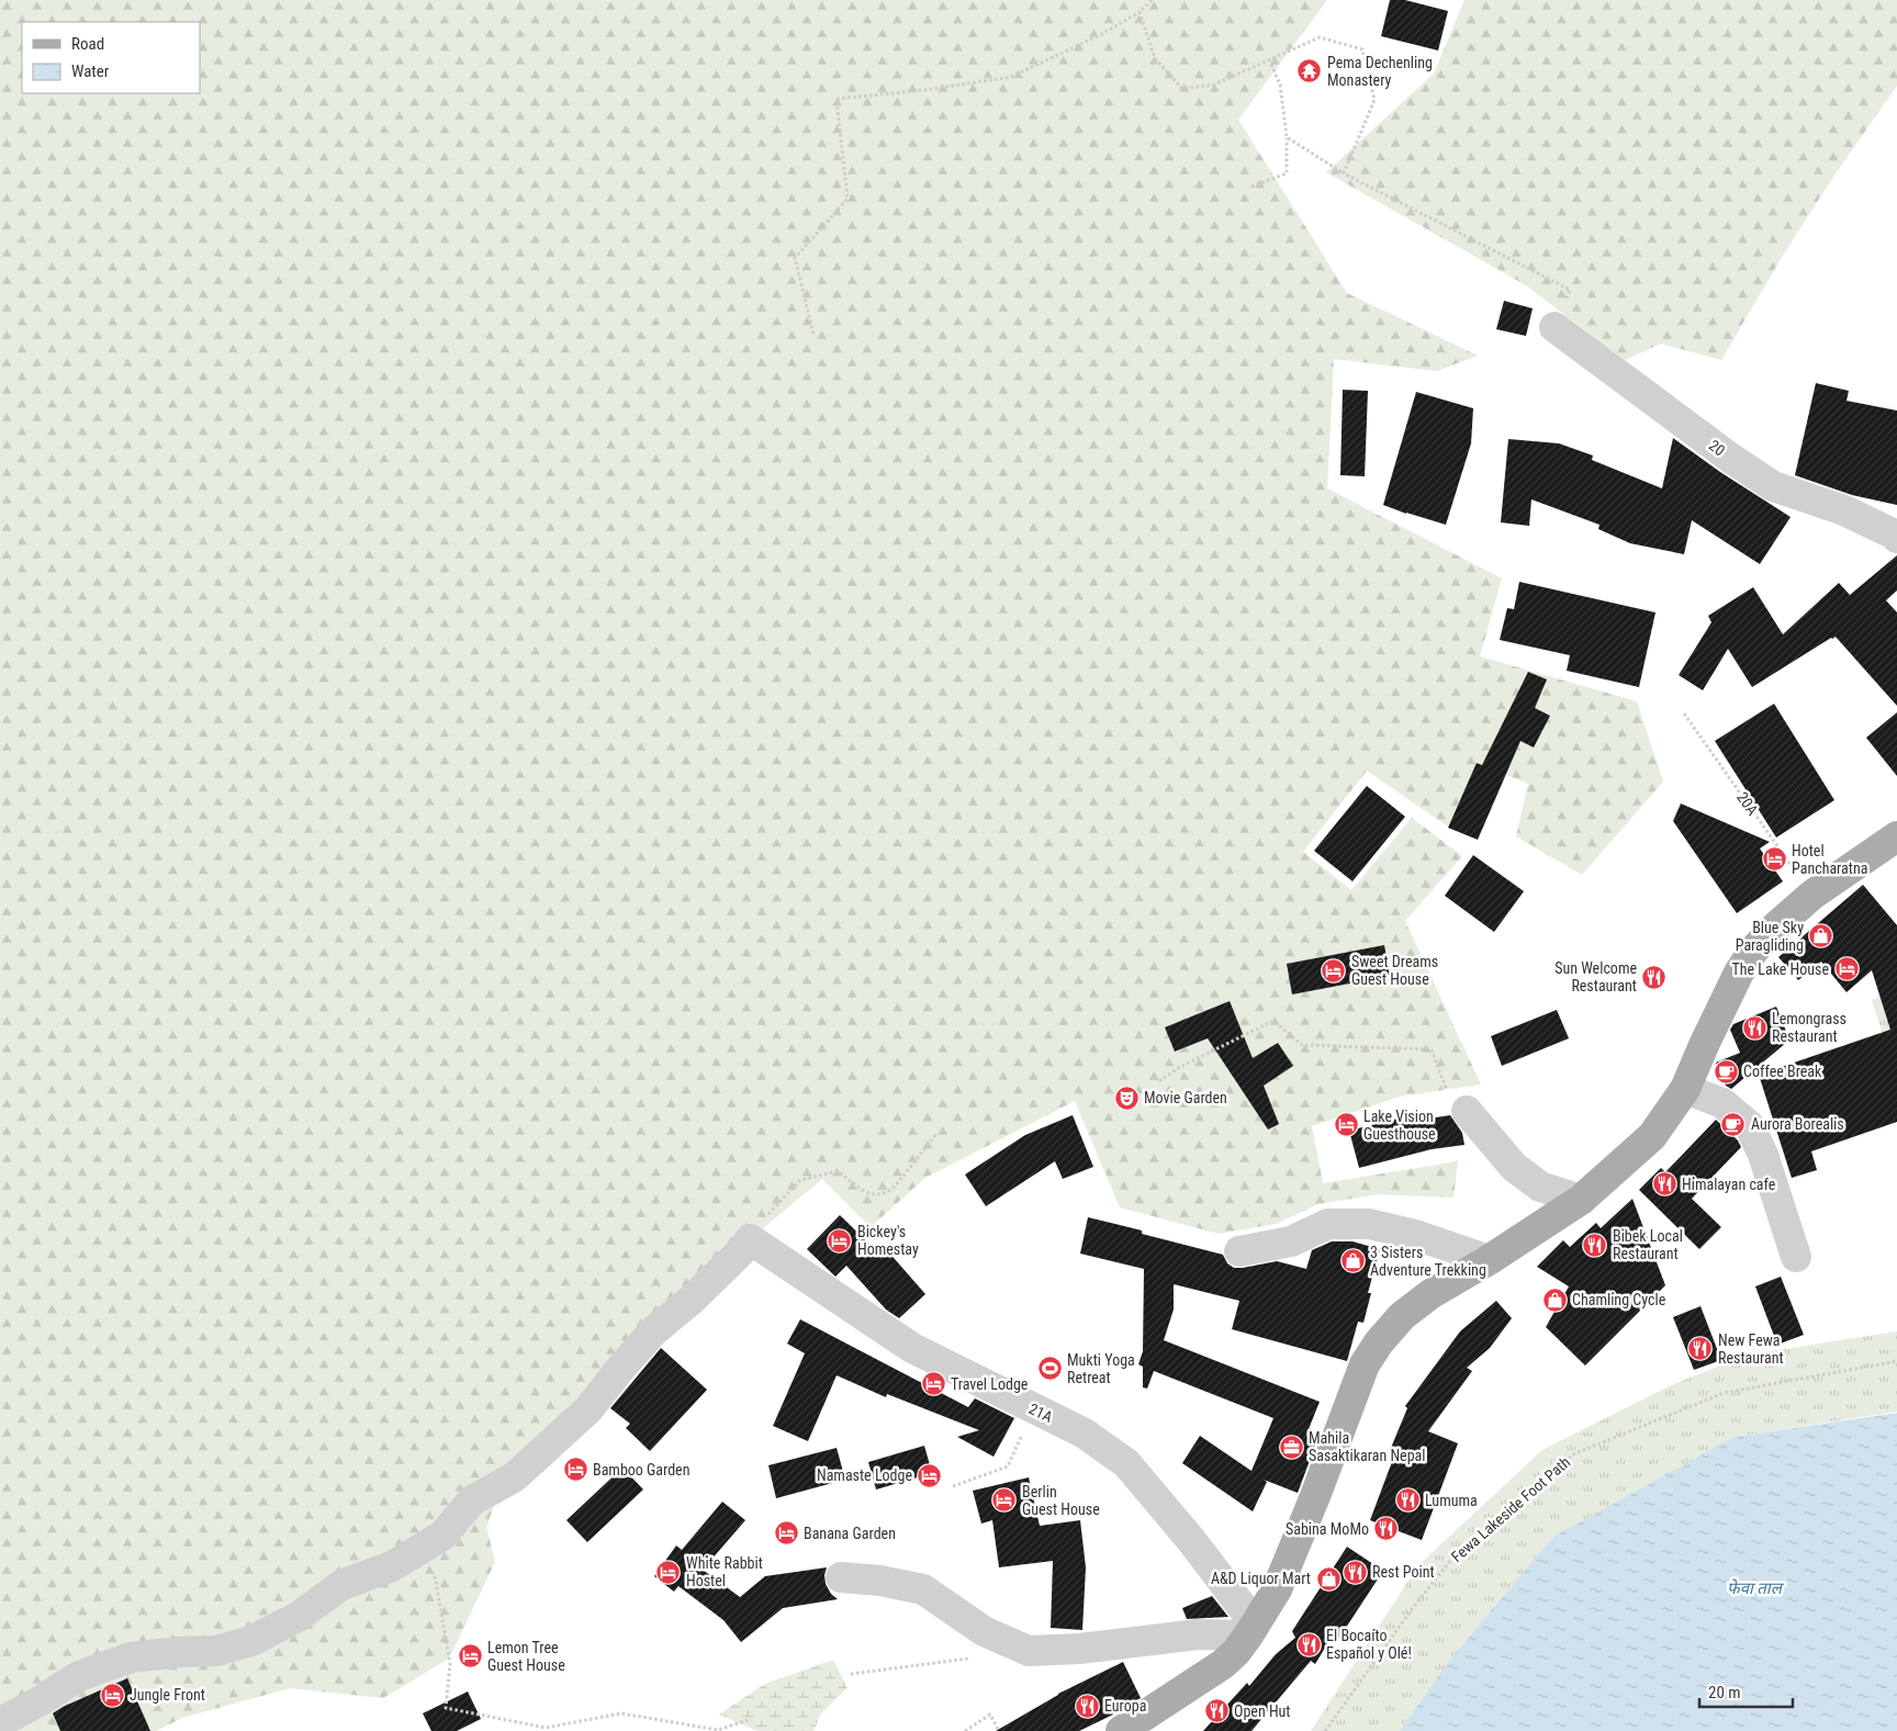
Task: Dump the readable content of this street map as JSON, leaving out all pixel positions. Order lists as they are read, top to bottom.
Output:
{
  "streets": {
    "street": ["20", "21A"],
    "path": ["20A", "Fewa Lakeside Foot Path"]
  },
  "water": ["फेवा ताल"],
  "places": {
    "temple": ["Pema Dechenling Monastery"],
    "hotel": [
      "Hotel Pancharatna",
      "The Lake House",
      "Sweet Dreams Guest House",
      "Lake Vision Guesthouse",
      "Bickey's Homestay",
      "Travel Lodge",
      "Bamboo Garden",
      "Namaste Lodge",
      "Berlin Guest House",
      "Banana Garden",
      "White Rabbit Hostel",
      "Lemon Tree Guest House",
      "Jungle Front"
    ],
    "shop": [
      "Blue Sky Paragliding",
      "3 Sisters Adventure Trekking",
      "Chamling Cycle",
      "A&D Liquor Mart"
    ],
    "restaurant": [
      "Sun Welcome Restaurant",
      "Lemongrass Restaurant",
      "Himalayan cafe",
      "Bibek Local Restaurant",
      "New Fewa Restaurant",
      "Lumuma",
      "Sabina MoMo",
      "Rest Point",
      "El Bocaíto Español y Olé!",
      "Europa",
      "Open Hut"
    ],
    "cafe": ["Coffee Break", "Aurora Borealis"],
    "theatre": ["Movie Garden"],
    "sports": ["Mukti Yoga Retreat"],
    "office": ["Mahila Sasaktikaran Nepal"]
  },
  "legend": ["Road", "Water"],
  "scale_bar": "20 m"
}
